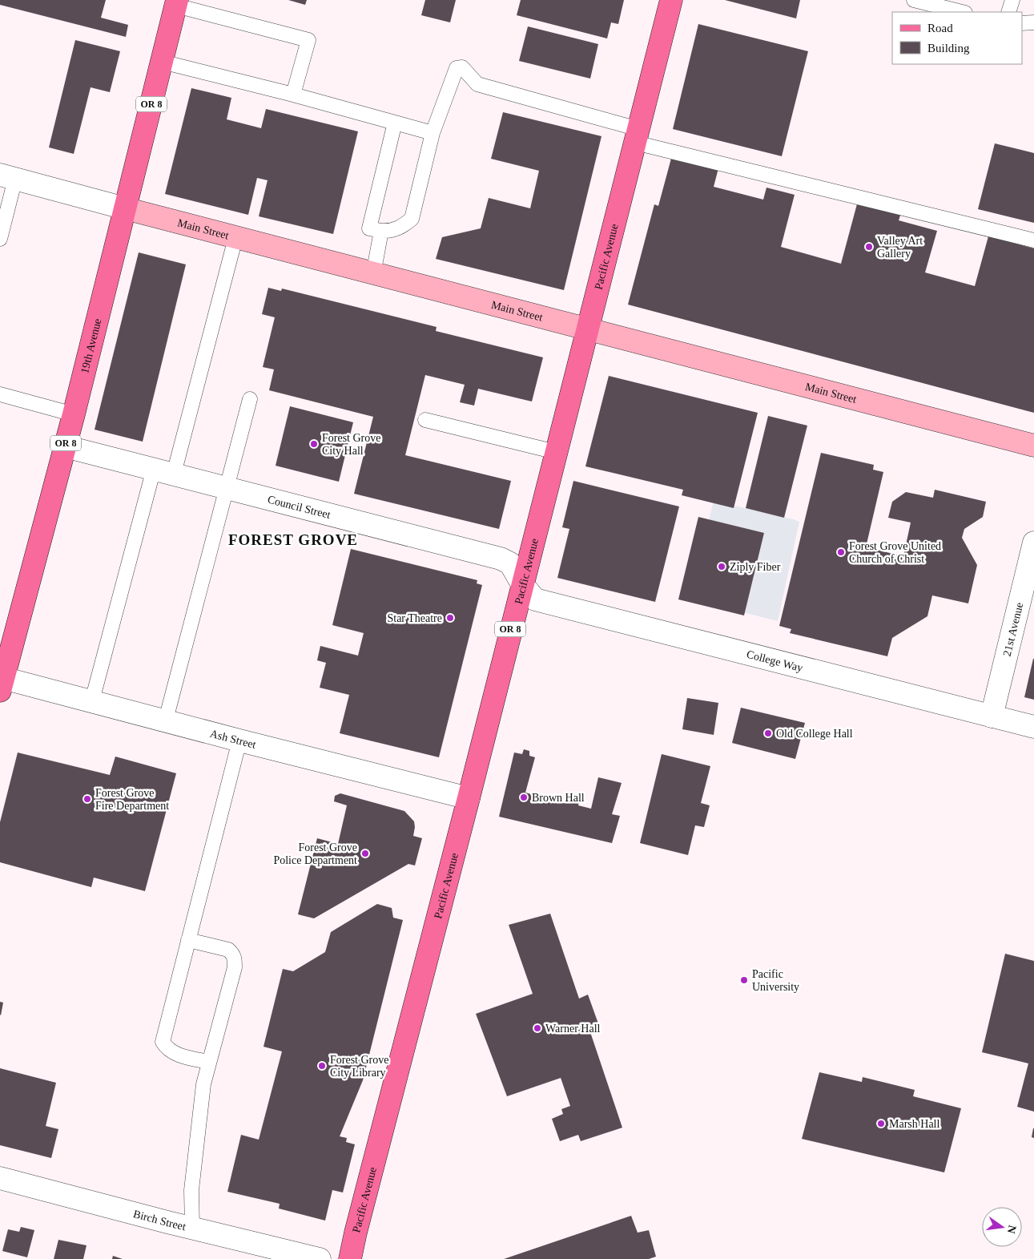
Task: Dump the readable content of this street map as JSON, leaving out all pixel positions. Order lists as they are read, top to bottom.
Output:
{
  "streets": {
    "main road": ["OR 8", "Pacific Avenue", "19th Avenue"],
    "street": [
      "Main Street",
      "Council Street",
      "21st Avenue",
      "College Way",
      "Ash Street",
      "Birch Street"
    ]
  },
  "crossings": [
    ["Main Street", "Pacific Avenue"],
    ["Main Street", "19th Avenue"],
    ["Pacific Avenue", "Council Street"],
    ["Pacific Avenue", "College Way"],
    ["Pacific Avenue", "Ash Street"],
    ["19th Avenue", "Council Street"],
    ["19th Avenue", "Ash Street"],
    ["Council Street", "College Way"],
    ["21st Avenue", "College Way"]
  ],
  "districts": ["FOREST GROVE"],
  "places": [
    "Valley Art Gallery",
    "Forest Grove City Hall",
    "Forest Grove United Church of Christ",
    "Ziply Fiber",
    "Star Theatre",
    "Old College Hall",
    "Brown Hall",
    "Forest Grove Fire Department",
    "Forest Grove Police Department",
    "Pacific University",
    "Warner Hall",
    "Forest Grove City Library",
    "Marsh Hall"
  ],
  "legend": ["Road", "Building"],
  "north": "right"
}
